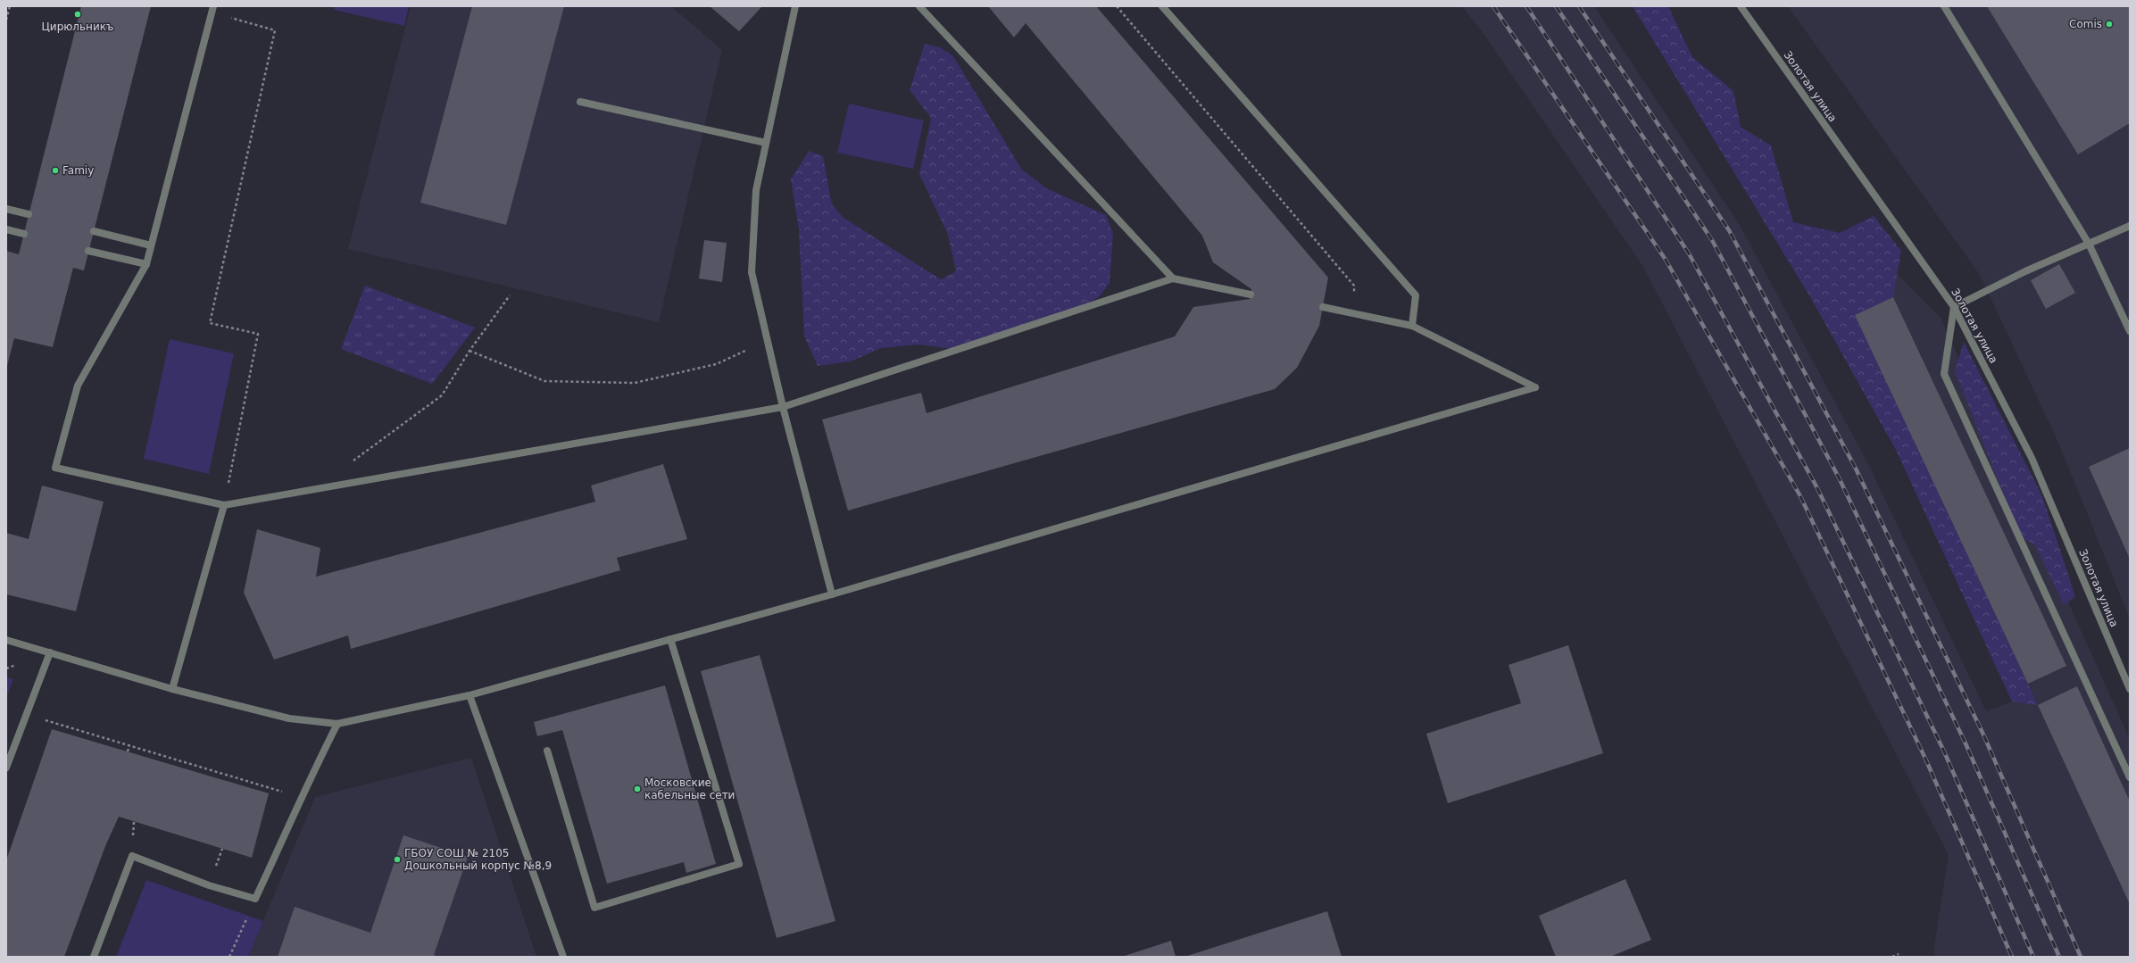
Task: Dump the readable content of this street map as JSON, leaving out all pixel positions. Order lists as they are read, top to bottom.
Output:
{
  "streets": {
    "street": ["Золотая улица"]
  },
  "places": [
    "Цирюльникъ",
    "Comis",
    "Famiy",
    "Московские кабельные сети",
    "ГБОУ СОШ № 2105 Дошкольный корпус №8,9"
  ]
}
